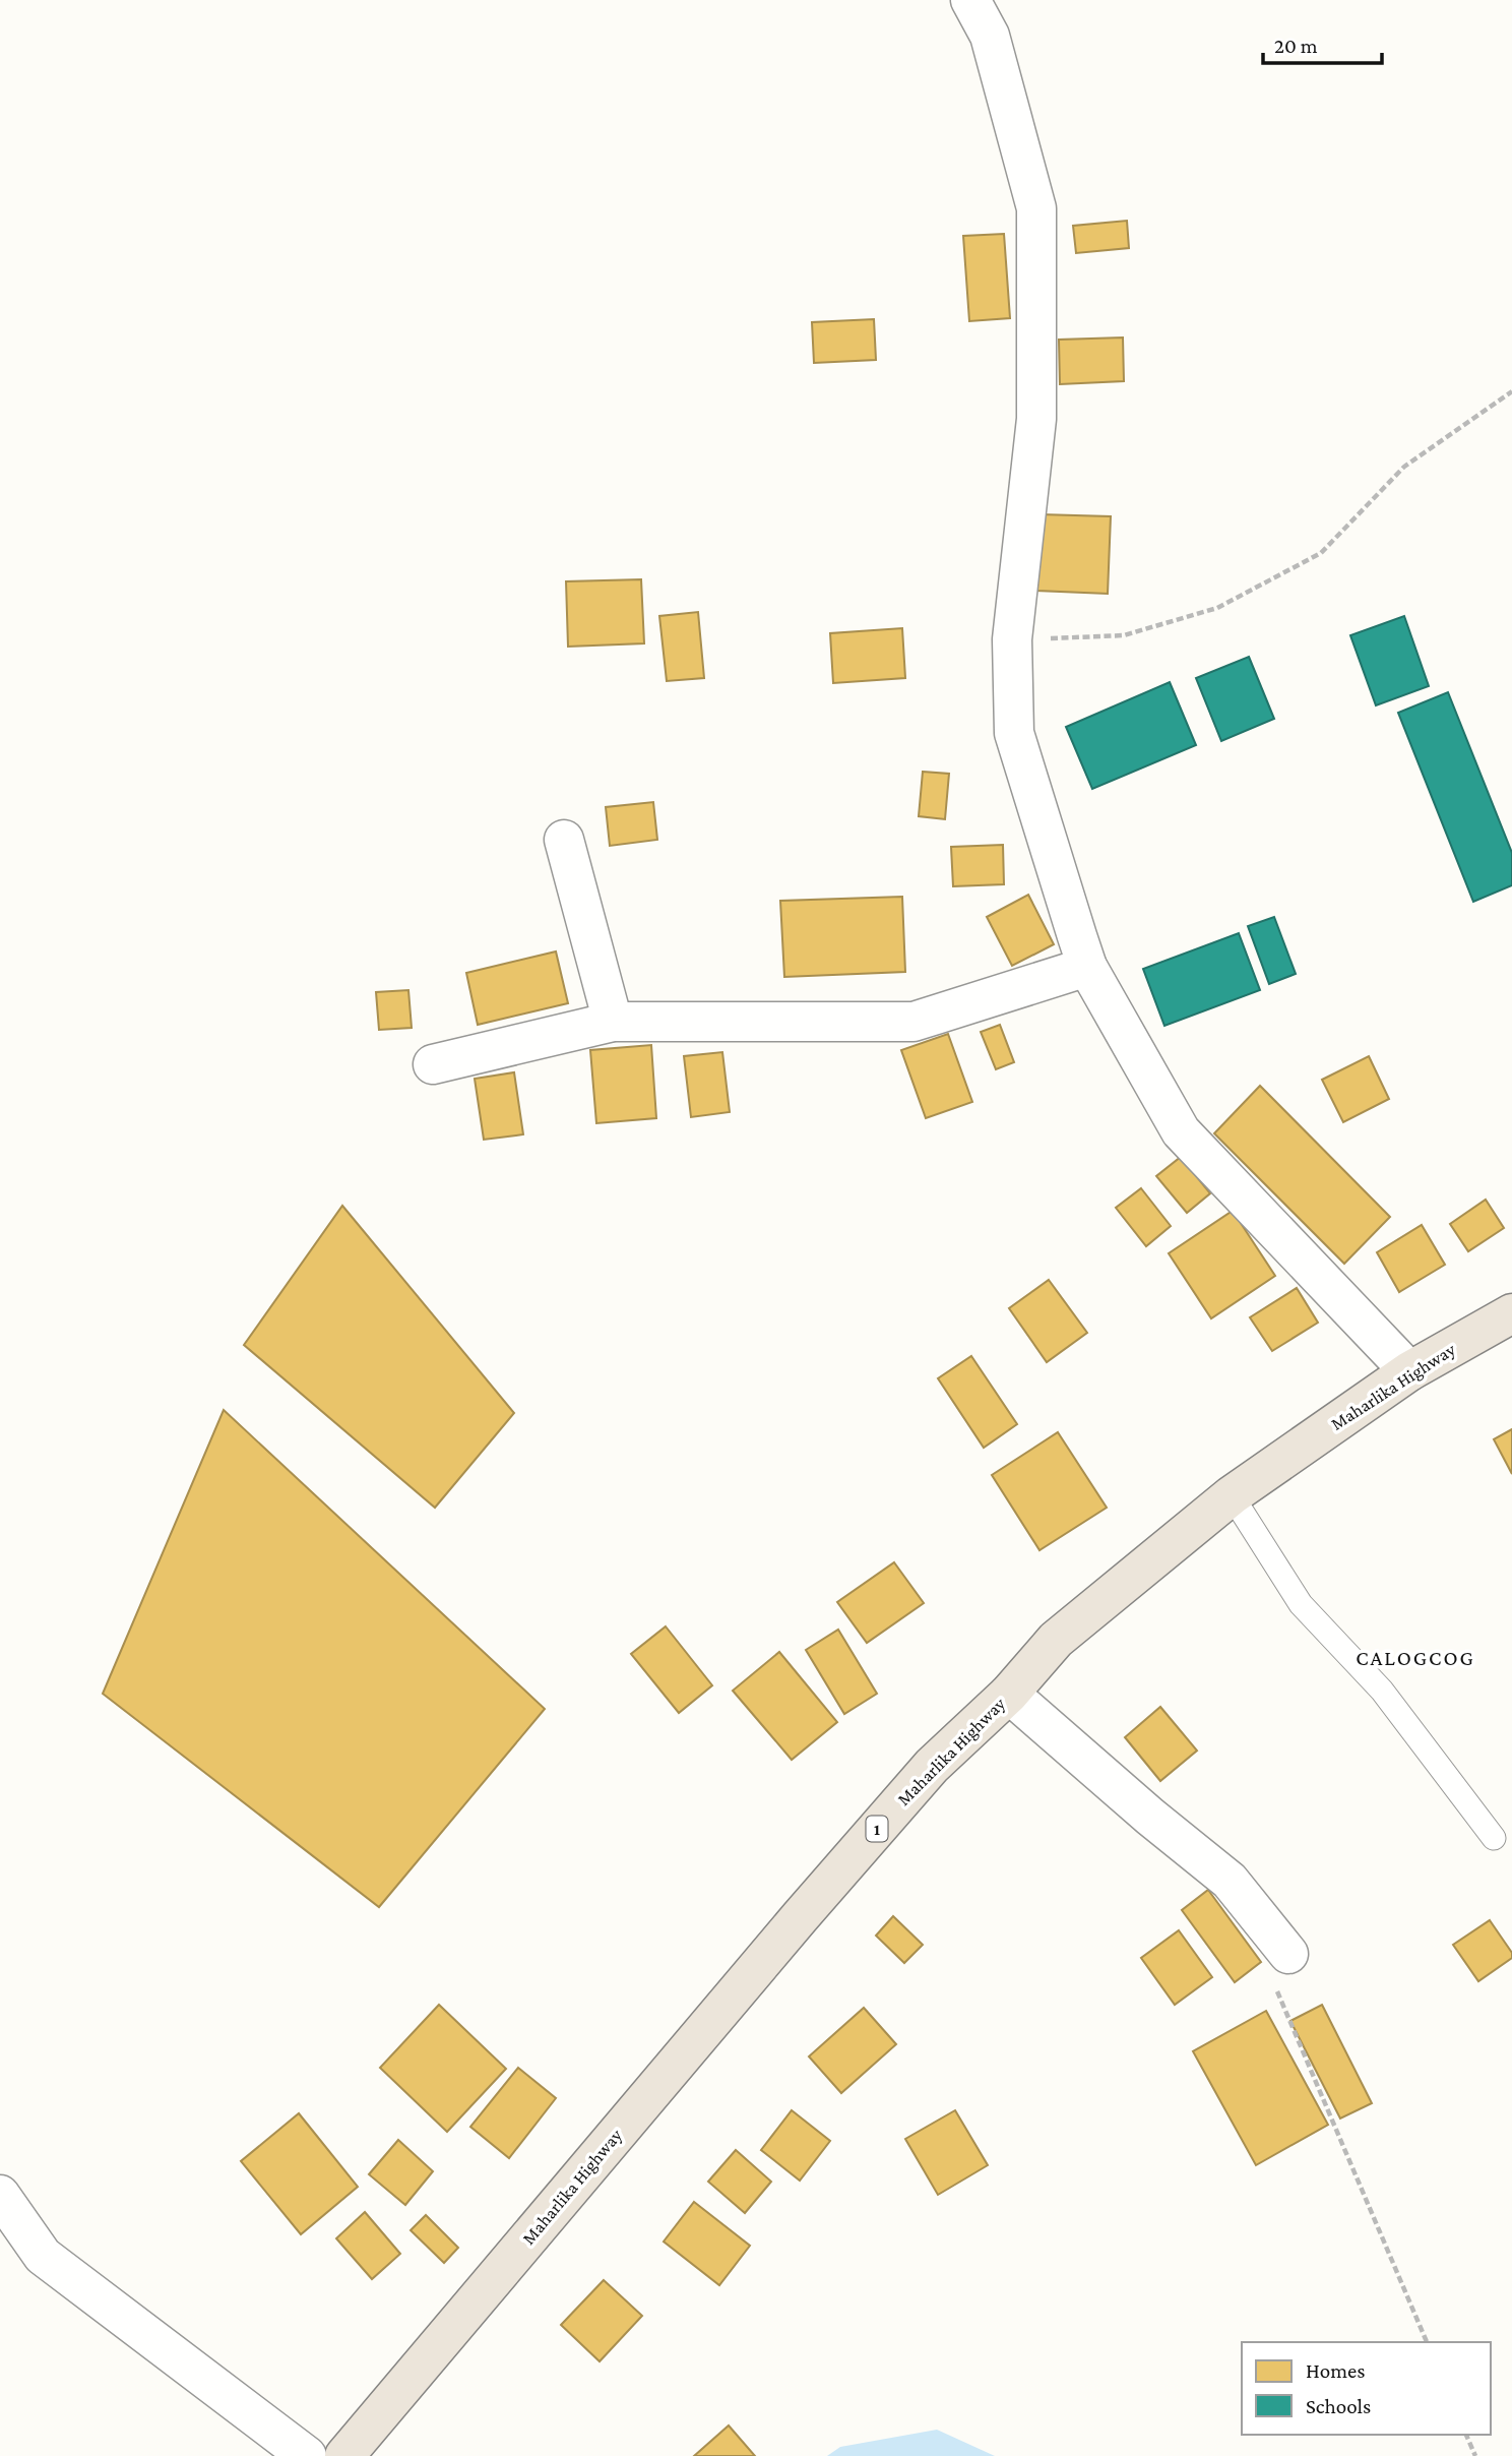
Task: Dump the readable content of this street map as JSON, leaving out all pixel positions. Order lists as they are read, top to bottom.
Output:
{
  "streets": {
    "highway": ["Maharlika Highway", "1"]
  },
  "districts": ["CALOGCOG"],
  "legend": ["Homes", "Schools"],
  "scale_bar": "20 m"
}
